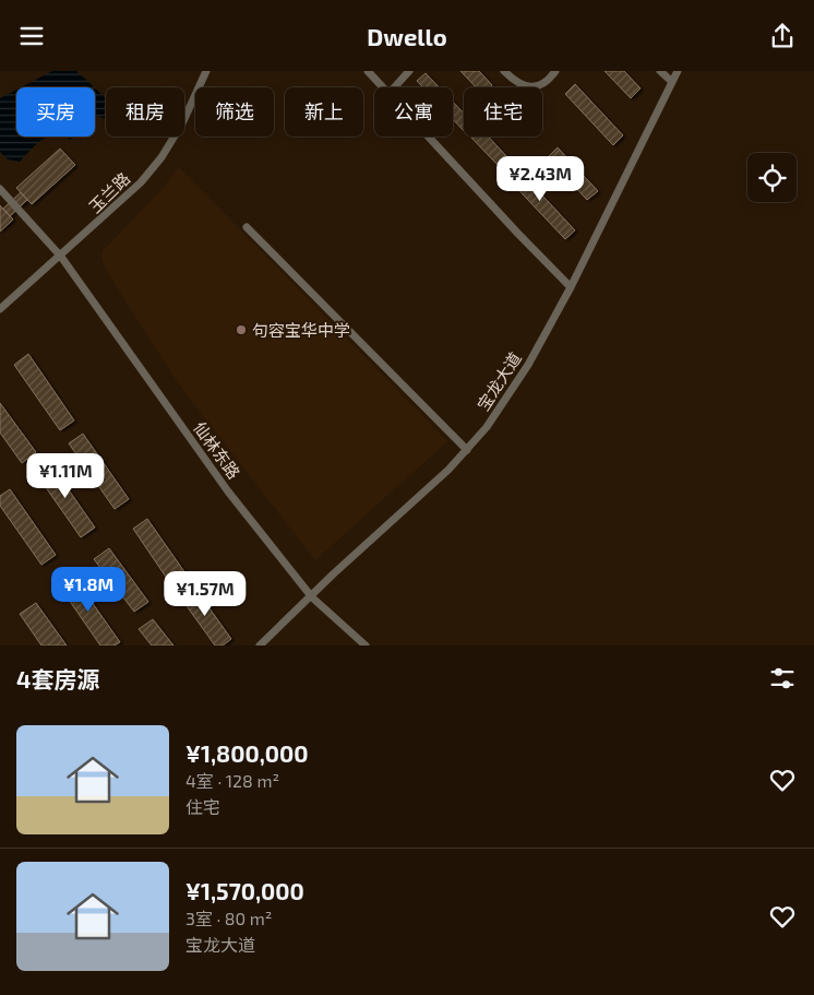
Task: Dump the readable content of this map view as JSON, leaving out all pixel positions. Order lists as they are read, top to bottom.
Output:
{
  "streets": {
    "street": ["玉兰路", "宝龙大道", "仙林东路"]
  },
  "crossings": [
    ["玉兰路", "仙林东路"],
    ["宝龙大道", "仙林东路"]
  ],
  "places": ["句容宝华中学"],
  "page": {
    "header": "Dwello",
    "chip": [
      "买房",
      "租房",
      "筛选",
      "新上",
      "公寓",
      "住宅"
    ],
    "price": [
      "¥2.43M",
      "¥1.11M",
      "¥1.8M",
      "¥1.57M"
    ],
    "heading": "4套房源",
    "list": [
      {
        "name": "¥1,800,000",
        "note": "4室 · 128 m² · 住宅"
      },
      {
        "name": "¥1,570,000",
        "note": "3室 · 80 m² · 宝龙大道"
      }
    ]
  }
}
